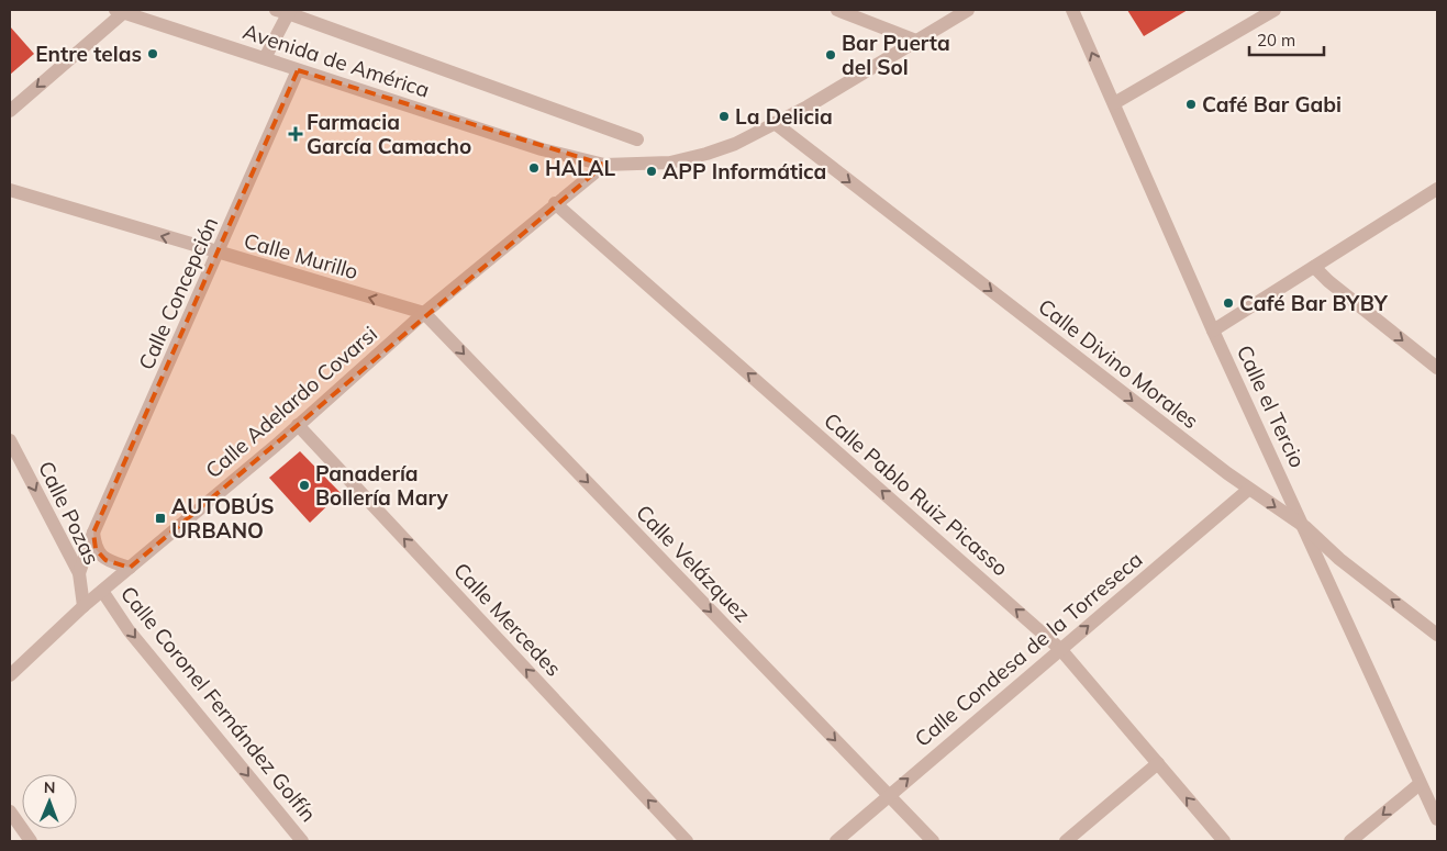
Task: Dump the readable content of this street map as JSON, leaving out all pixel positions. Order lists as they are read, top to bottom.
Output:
{
  "streets": {
    "street": [
      "Avenida de América",
      "Calle Murillo",
      "Calle Concepción",
      "Calle Divino Morales",
      "Calle Adelardo Covarsi",
      "Calle el Tercio",
      "Calle Pablo Ruiz Picasso",
      "Calle Pozas",
      "Calle Velázquez",
      "Calle Mercedes",
      "Calle Condesa de la Torreseca",
      "Calle Coronel Fernández Golfín"
    ]
  },
  "crossings": [
    ["Avenida de América", "Calle Concepción"],
    ["Avenida de América", "Calle Divino Morales"],
    ["Avenida de América", "Calle Adelardo Covarsi"],
    ["Calle Murillo", "Calle Concepción"],
    ["Calle Murillo", "Calle Adelardo Covarsi"],
    ["Calle Murillo", "Calle Velázquez"],
    ["Calle Concepción", "Calle Pozas"],
    ["Calle Divino Morales", "Calle el Tercio"],
    ["Calle Divino Morales", "Calle Condesa de la Torreseca"],
    ["Calle Adelardo Covarsi", "Calle Pablo Ruiz Picasso"],
    ["Calle Adelardo Covarsi", "Calle Pozas"],
    ["Calle Adelardo Covarsi", "Calle Velázquez"],
    ["Calle Adelardo Covarsi", "Calle Mercedes"],
    ["Calle Adelardo Covarsi", "Calle Coronel Fernández Golfín"],
    ["Calle Pablo Ruiz Picasso", "Calle Condesa de la Torreseca"],
    ["Calle Velázquez", "Calle Condesa de la Torreseca"]
  ],
  "one_way": [
    "Calle Murillo",
    "Calle Pablo Ruiz Picasso",
    "Calle Pozas",
    "Calle Velázquez",
    "Calle Mercedes",
    "Calle Condesa de la Torreseca",
    "Calle Coronel Fernández Golfín"
  ],
  "places": {
    "other": [
      "Entre telas",
      "Bar Puerta del Sol",
      "Café Bar Gabi",
      "La Delicia",
      "HALAL",
      "APP Informática",
      "Café Bar BYBY",
      "Panadería Bollería Mary"
    ],
    "health": ["Farmacia García Camacho"],
    "transit": ["AUTOBÚS URBANO"]
  },
  "scale_bar": "20 m",
  "north": "top"
}
